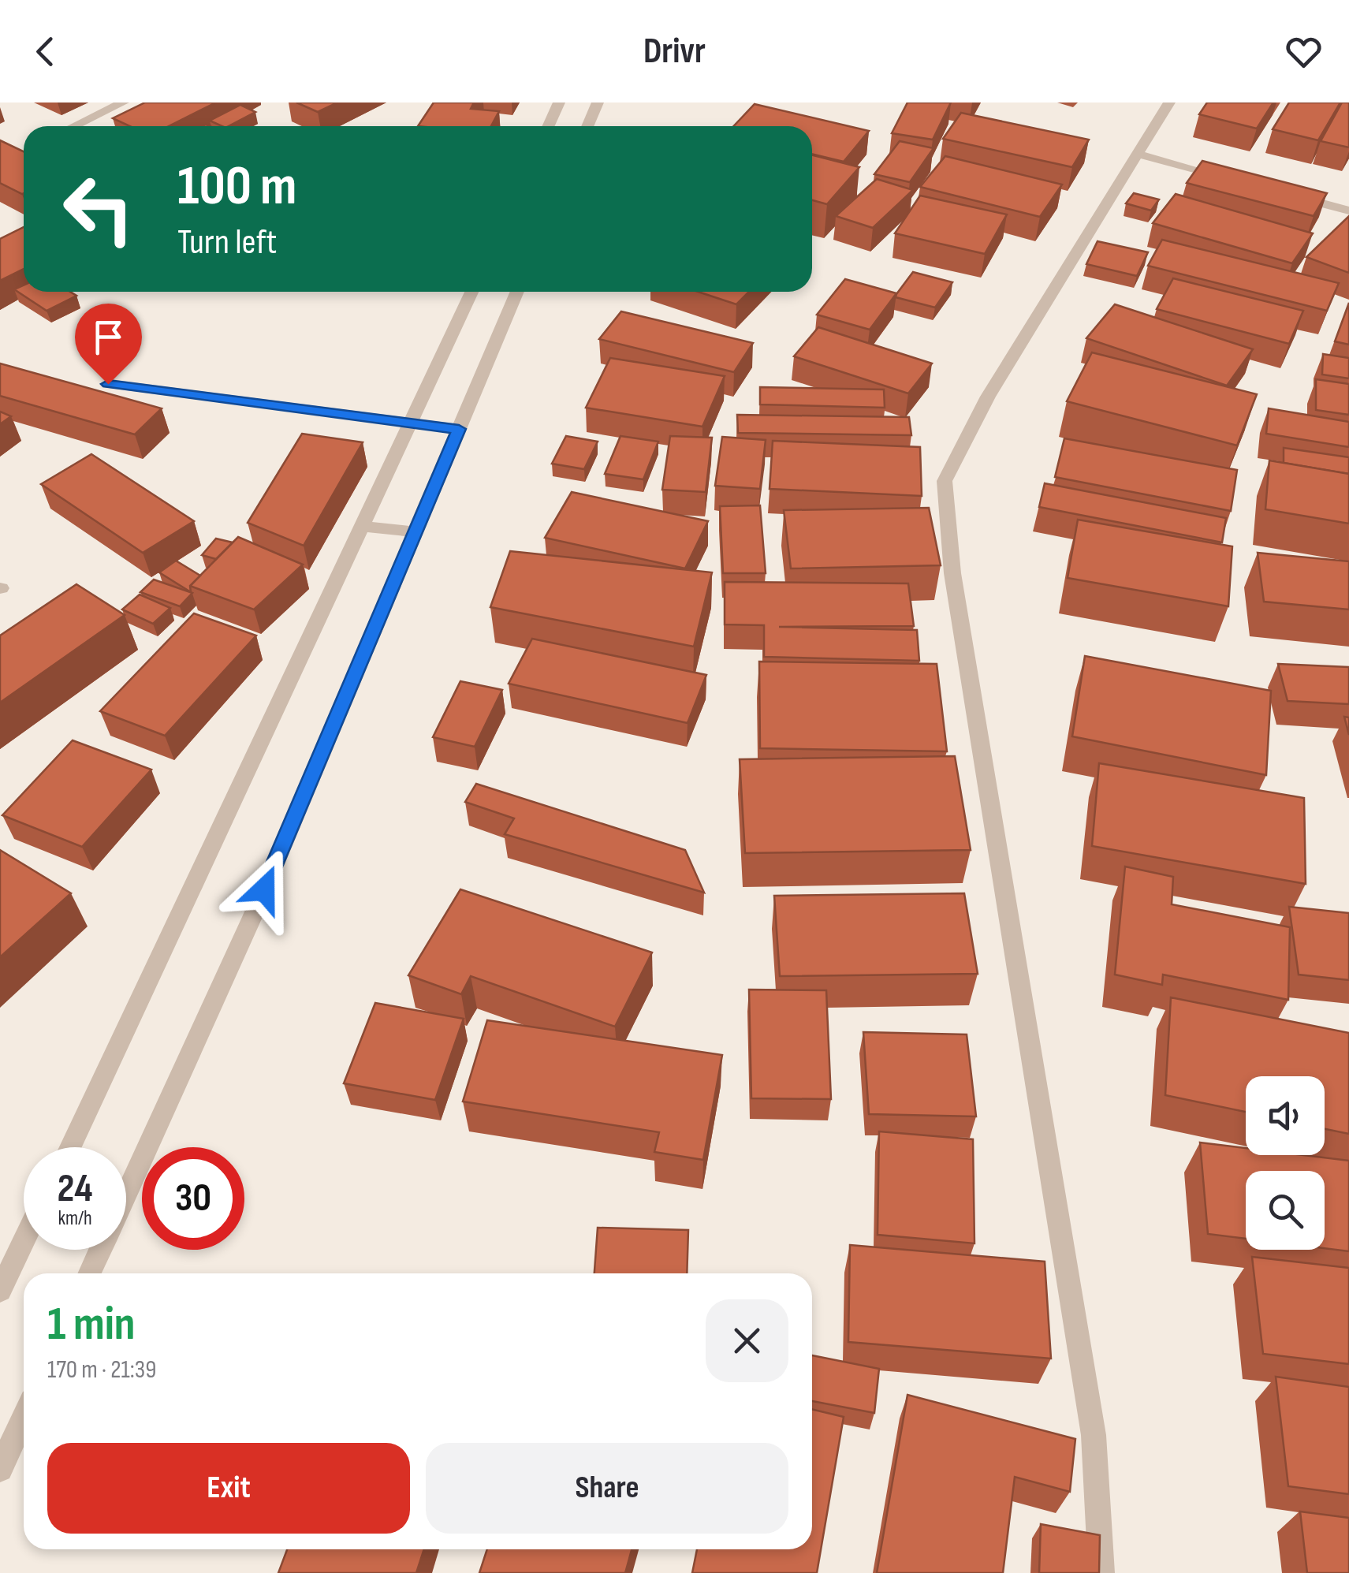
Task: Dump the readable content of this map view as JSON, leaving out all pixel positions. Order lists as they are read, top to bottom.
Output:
{
  "page": {
    "header": "Drivr",
    "turn": ["100 m", "Turn left"],
    "speed": "24 km/h",
    "limit": "30",
    "heading": ["1 min", "170 m · 21:39"],
    "buttons": ["Exit", "Share"]
  }
}
